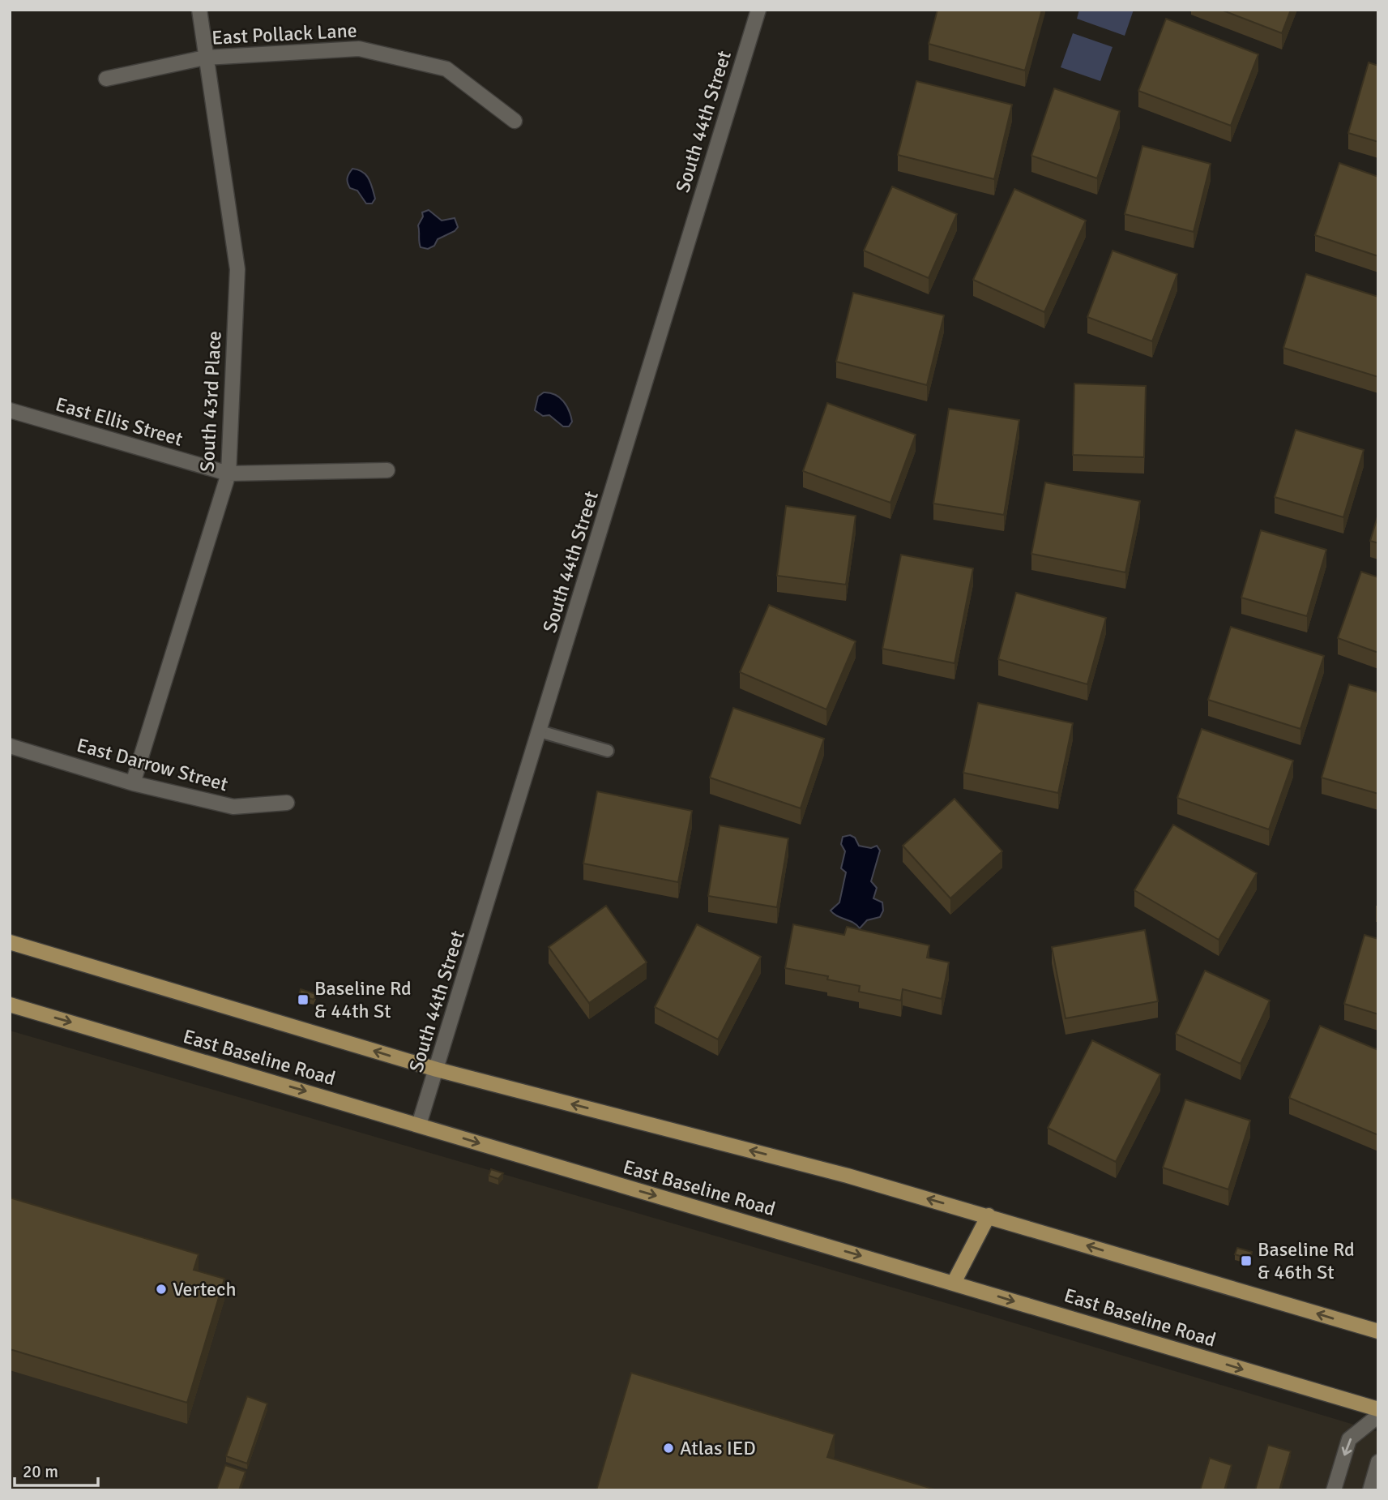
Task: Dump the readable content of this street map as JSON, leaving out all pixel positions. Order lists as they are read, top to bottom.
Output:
{
  "streets": {
    "main road": ["East Baseline Road"],
    "street": [
      "East Pollack Lane",
      "South 44th Street",
      "South 43rd Place",
      "East Ellis Street",
      "East Darrow Street"
    ]
  },
  "crossings": [
    ["East Pollack Lane", "South 43rd Place"],
    ["South 44th Street", "East Baseline Road"],
    ["South 43rd Place", "East Ellis Street"],
    ["South 43rd Place", "East Darrow Street"]
  ],
  "places": {
    "transit": ["Baseline Rd & 44th St", "Baseline Rd & 46th St"],
    "other": ["Vertech", "Atlas IED"]
  },
  "scale_bar": "20 m"
}
